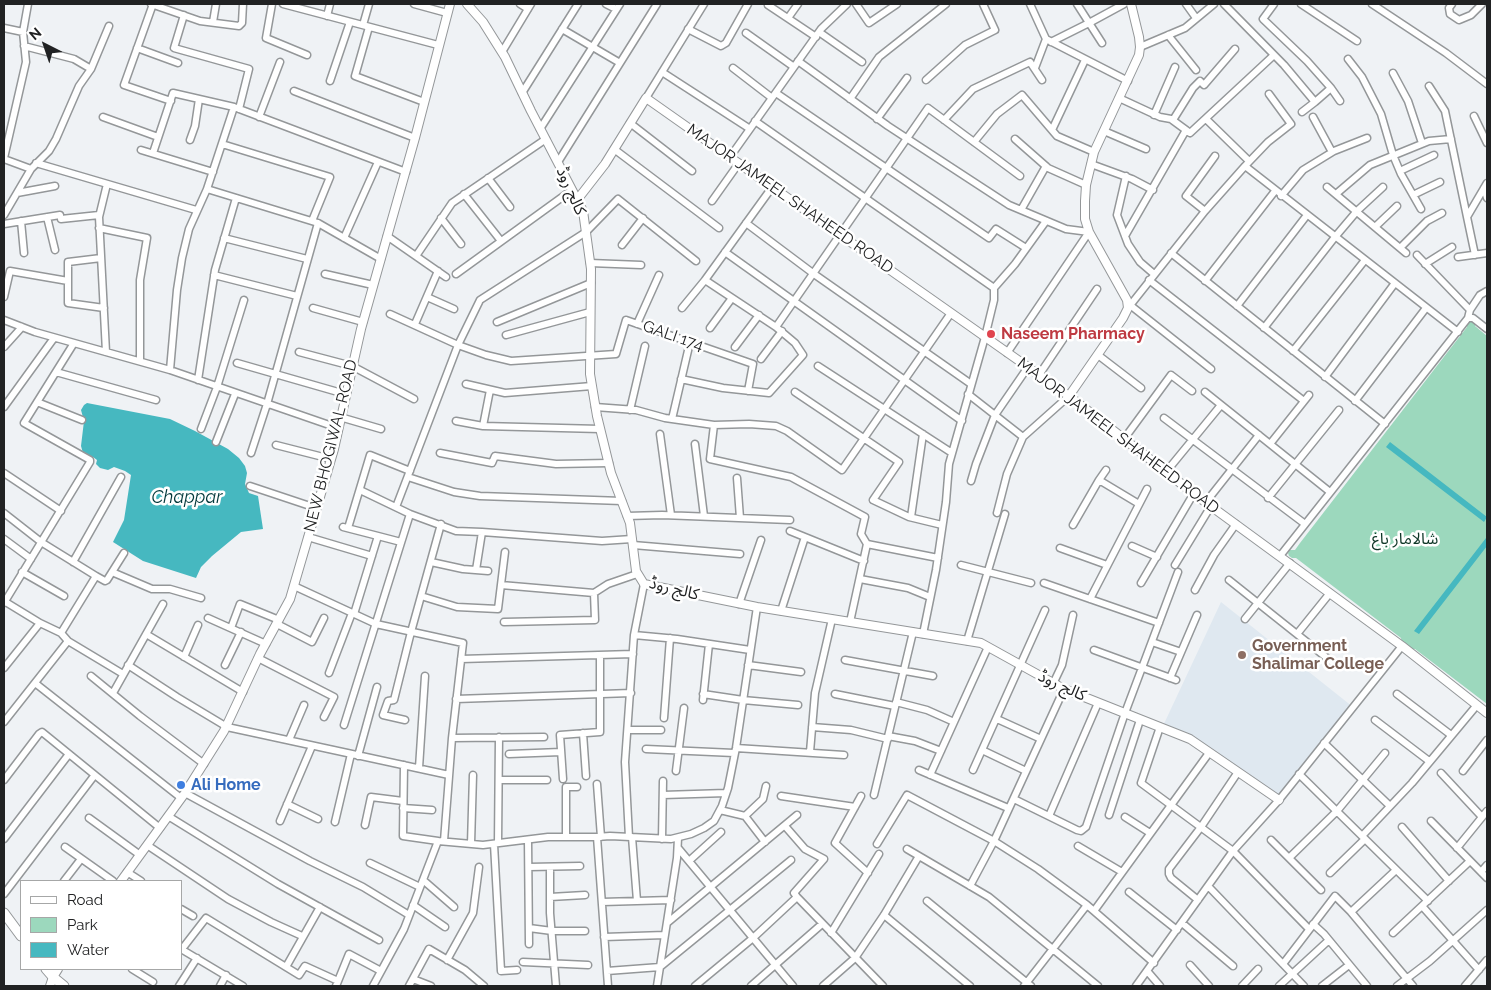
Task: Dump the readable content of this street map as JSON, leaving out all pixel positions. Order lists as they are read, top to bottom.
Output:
{
  "streets": {
    "street": [
      "کالج روڈ",
      "MAJOR JAMEEL SHAHEED ROAD",
      "GALI 174",
      "NEW BHOGIWAL ROAD"
    ]
  },
  "crossings": [
    ["کالج روڈ", "GALI 174"]
  ],
  "water": ["Chappar"],
  "parks": ["شالامار باغ"],
  "places": ["Naseem Pharmacy", "Government Shalimar College", "Ali Home"],
  "legend": ["Road", "Park", "Water"],
  "north": "top left"
}
